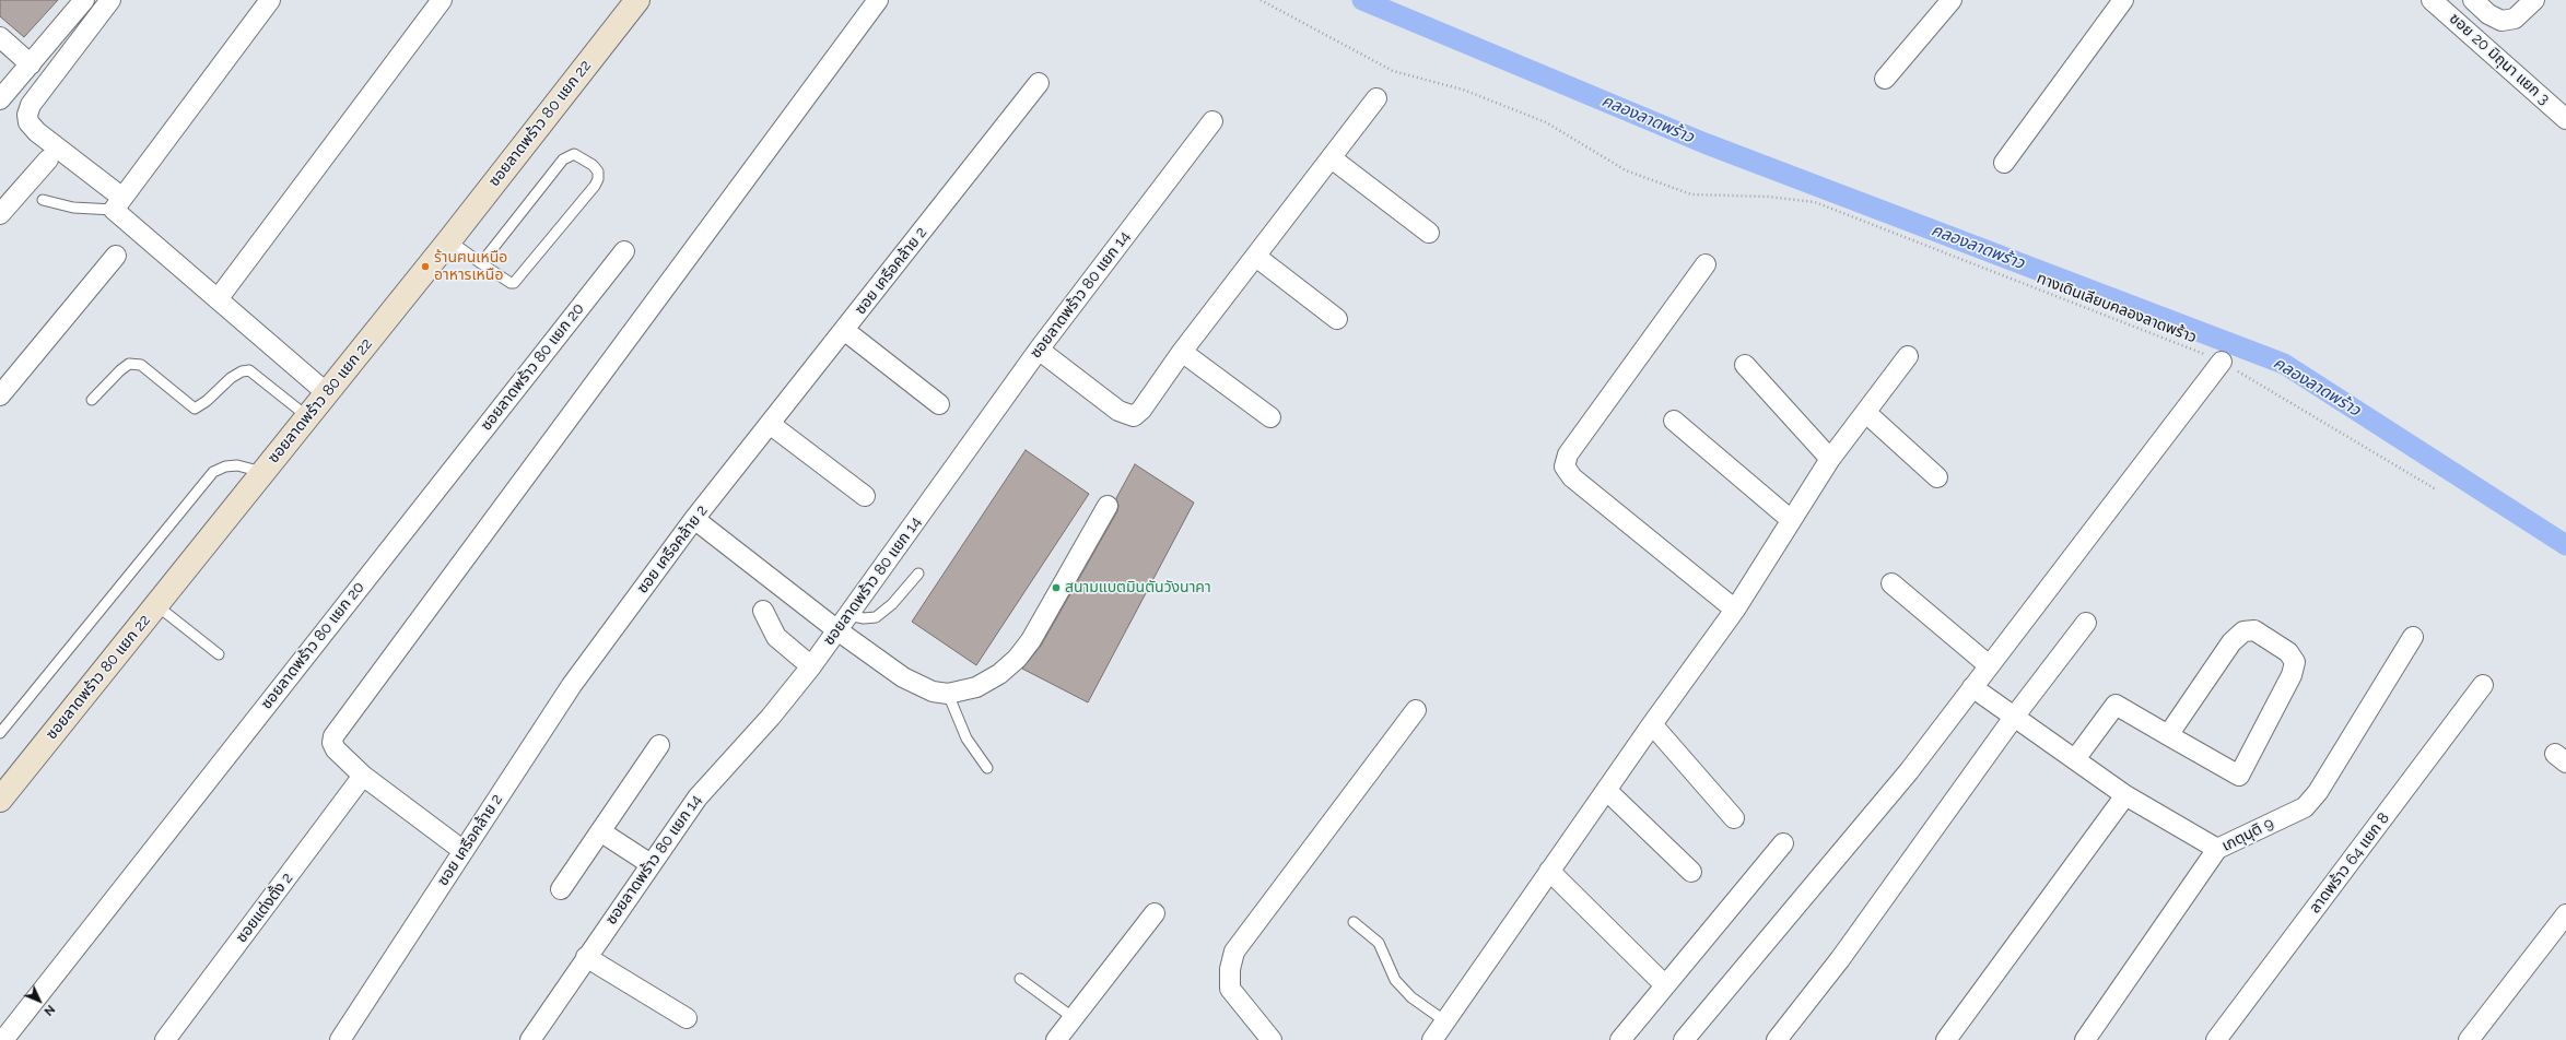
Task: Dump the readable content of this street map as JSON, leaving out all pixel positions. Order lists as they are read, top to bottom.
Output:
{
  "streets": {
    "street": [
      "ซอย 20 มิถุนา แยก 3",
      "ซอยลาดพร้าว 80 แยก 22",
      "ซอย เครือคล้าย 2",
      "ซอยลาดพร้าว 80 แยก 14",
      "ซอยลาดพร้าว 80 แยก 20",
      "เกตุนุติ 9",
      "ลาดพร้าว 64 แยก 8",
      "ซอยแต่งตั้ง 2"
    ],
    "path": ["ทางเดินเลียบคลองลาดพร้าว"]
  },
  "water": ["คลองลาดพร้าว"],
  "places": ["ร้านฅนเหนือ อาหารเหนือ", "สนามแบตมินตันวังนาคา"],
  "north": "bottom right"
}
